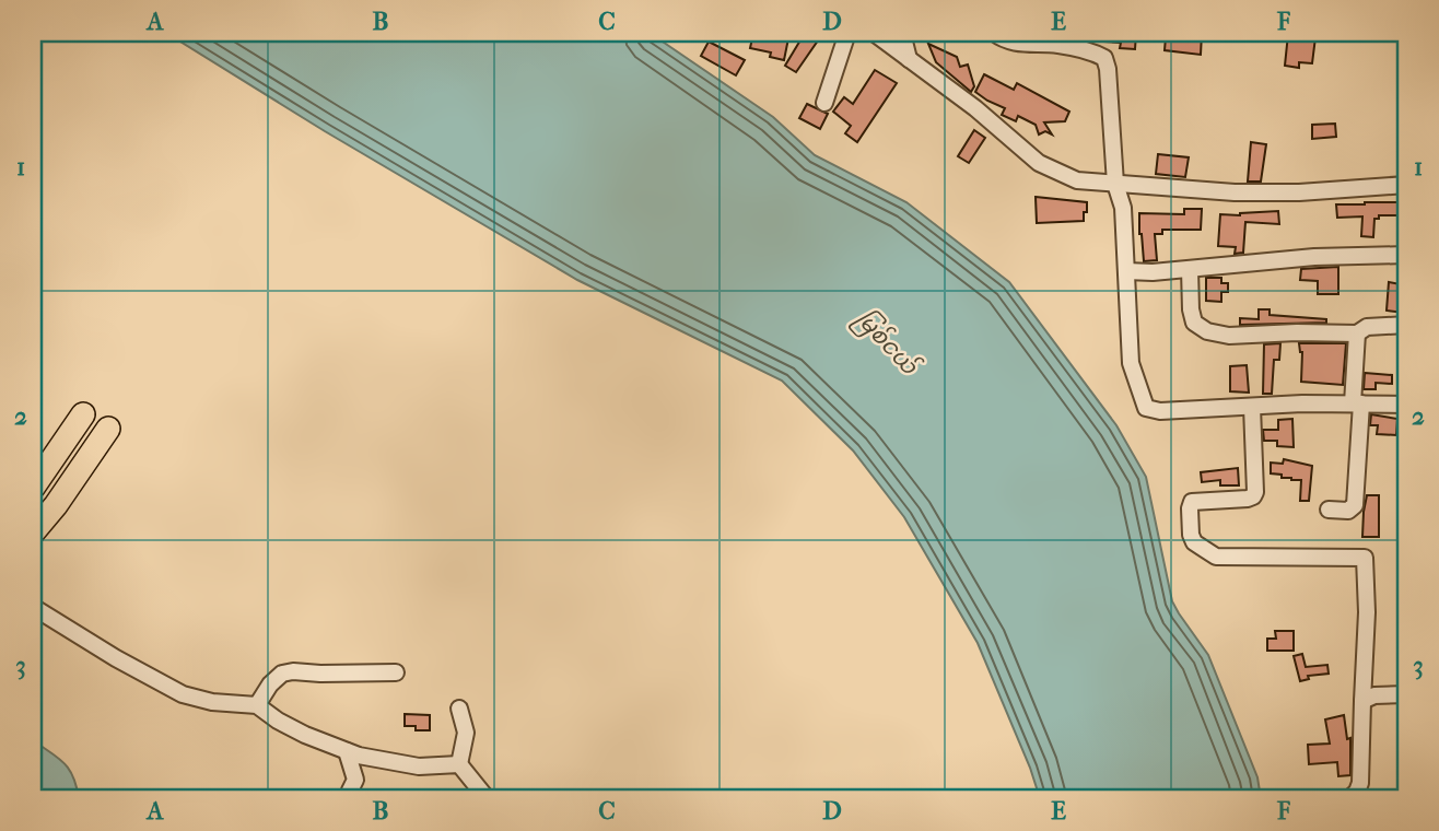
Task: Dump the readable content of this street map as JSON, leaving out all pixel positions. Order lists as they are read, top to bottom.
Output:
{
  "water": ["မြစ်ငယ်"],
  "grid": {
    "columns": [
      "A",
      "B",
      "C",
      "D",
      "E",
      "F"
    ],
    "rows": ["1", "2", "3"]
  }
}
